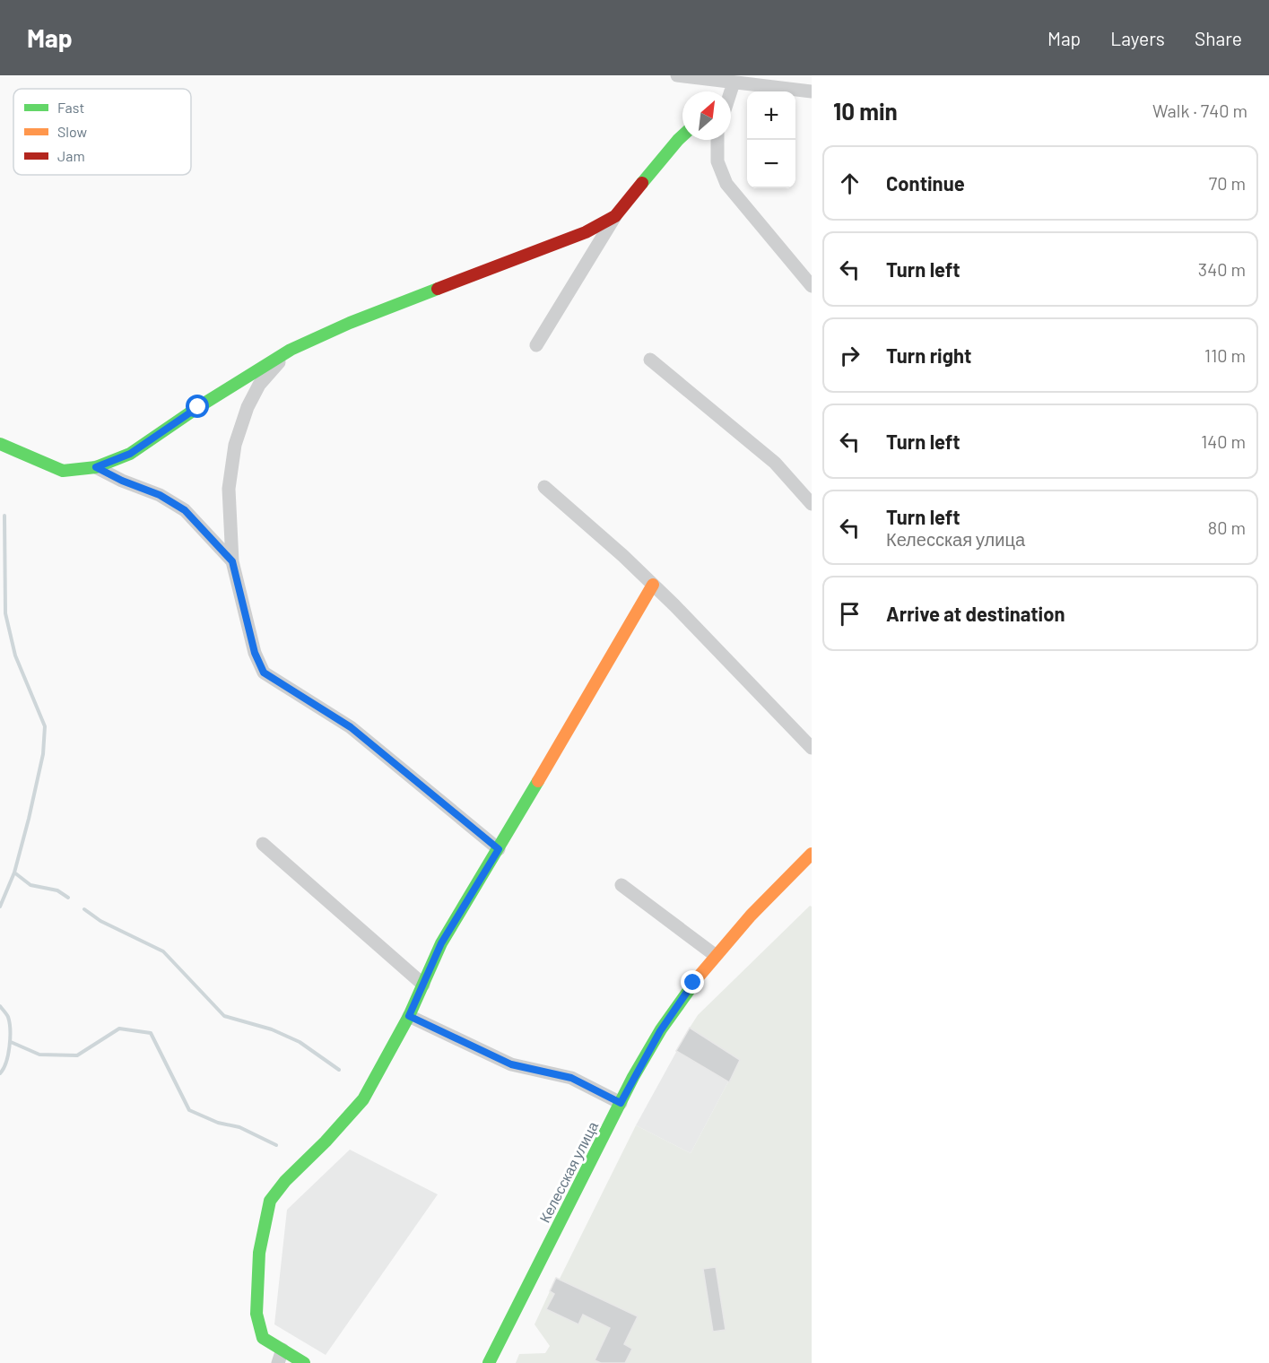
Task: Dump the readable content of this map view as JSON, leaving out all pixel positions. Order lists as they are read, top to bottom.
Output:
{
  "streets": {
    "street": ["Келесская улица"]
  },
  "legend": ["Fast", "Slow", "Jam"],
  "north": "top right",
  "page": {
    "header": "Map",
    "nav": ["Map", "Layers", "Share"],
    "heading": ["10 min", "Walk · 740 m"],
    "map_buttons": ["+", "−"],
    "list": [
      ["Continue", "70 m"],
      ["Turn left", "340 m"],
      ["Turn right", "110 m"],
      ["Turn left", "140 m"],
      ["Turn left", "Келесская улица", "80 m"],
      "Arrive at destination"
    ]
  }
}
